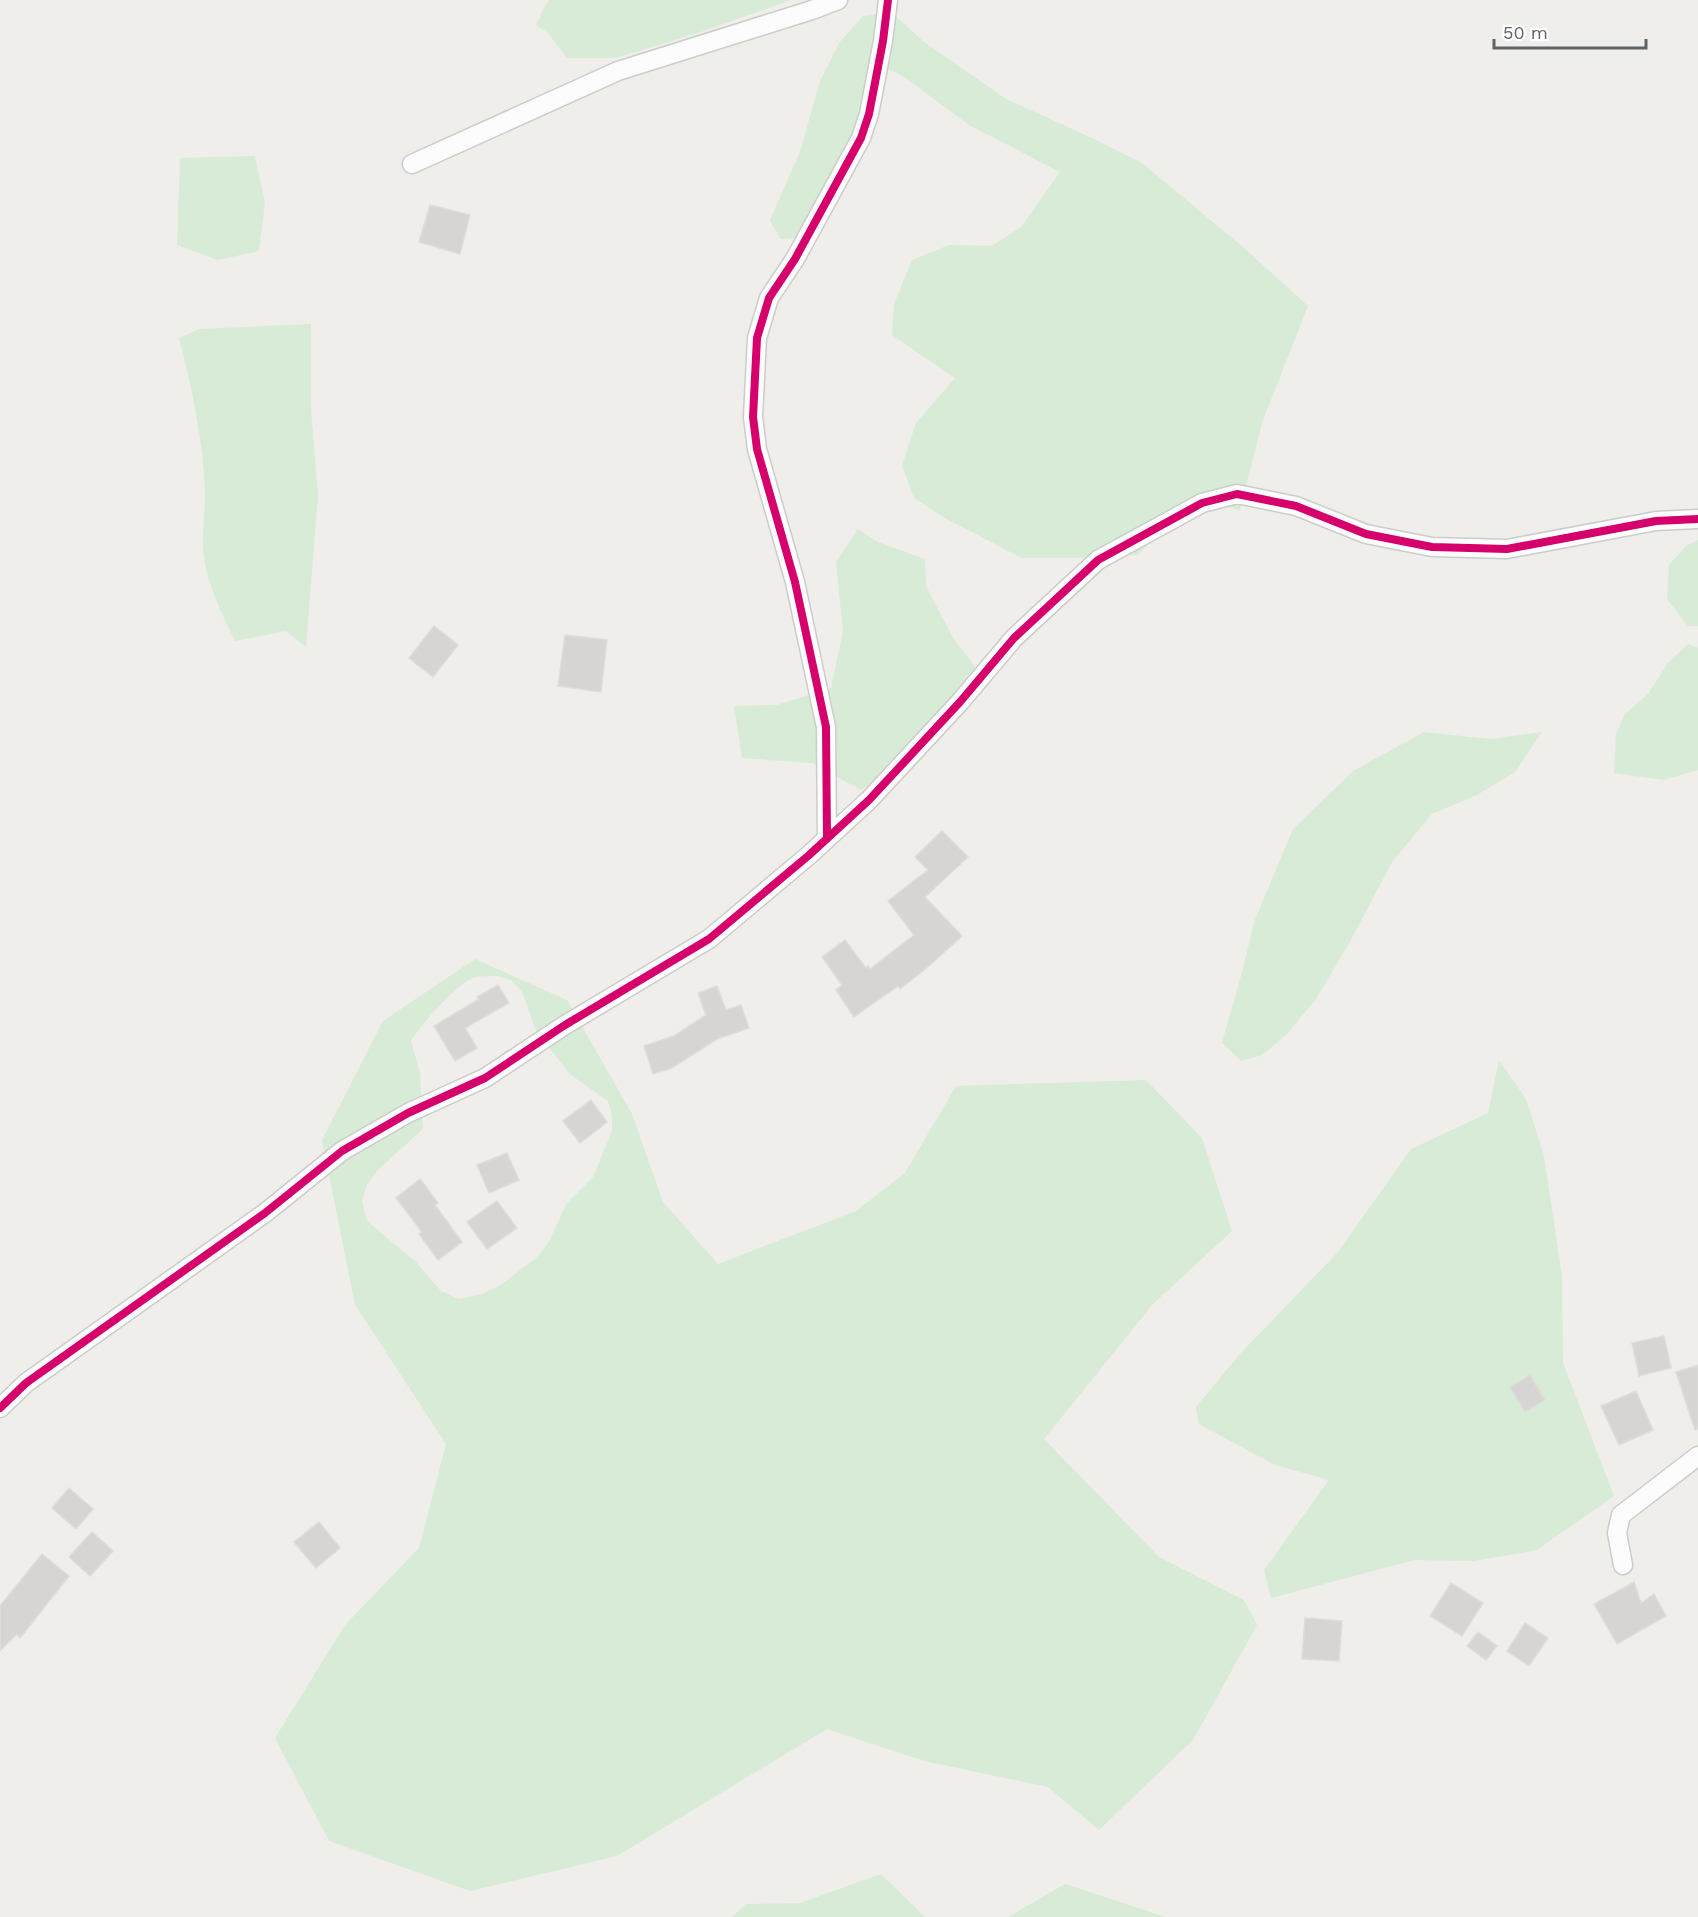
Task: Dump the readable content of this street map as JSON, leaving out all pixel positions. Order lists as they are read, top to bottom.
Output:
{
  "scale_bar": "50 m"
}
